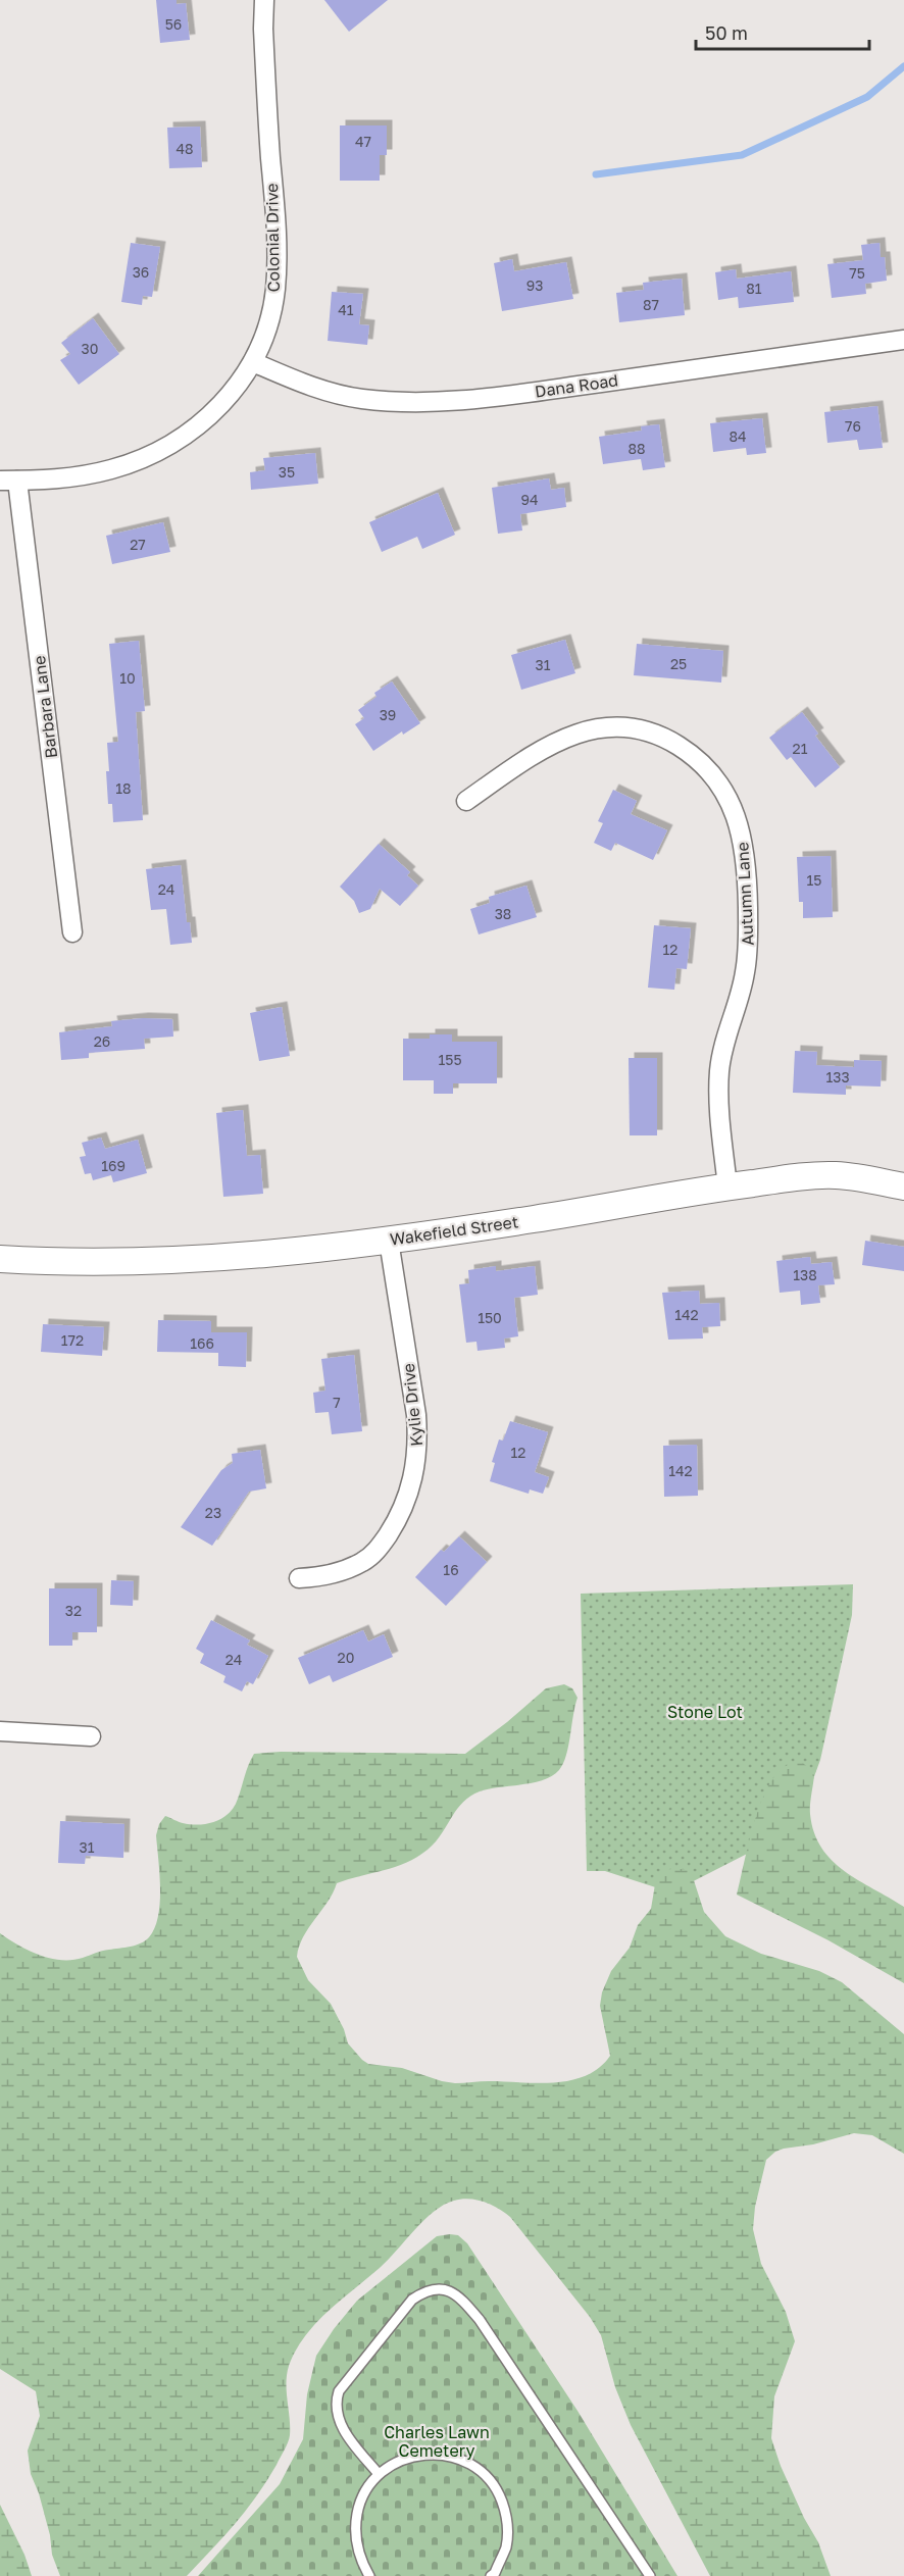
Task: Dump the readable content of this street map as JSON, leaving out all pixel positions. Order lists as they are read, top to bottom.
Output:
{
  "streets": {
    "street": [
      "Colonial Drive",
      "Dana Road",
      "Barbara Lane",
      "Autumn Lane",
      "Wakefield Street",
      "Kylie Drive"
    ]
  },
  "crossings": [
    ["Colonial Drive", "Dana Road"],
    ["Colonial Drive", "Barbara Lane"],
    ["Autumn Lane", "Wakefield Street"],
    ["Wakefield Street", "Kylie Drive"]
  ],
  "parks": ["Stone Lot", "Charles Lawn Cemetery"],
  "house_numbers": [
    "56",
    "47",
    "48",
    "36",
    "75",
    "93",
    "81",
    "87",
    "41",
    "30",
    "76",
    "84",
    "88",
    "35",
    "94",
    "27",
    "25",
    "31",
    "10",
    "39",
    "21",
    "18",
    "15",
    "24",
    "38",
    "12",
    "26",
    "155",
    "133",
    "169",
    "138",
    "142",
    "150",
    "172",
    "166",
    "7",
    "12",
    "142",
    "23",
    "16",
    "32",
    "20",
    "24",
    "31"
  ],
  "scale_bar": "50 m"
}
